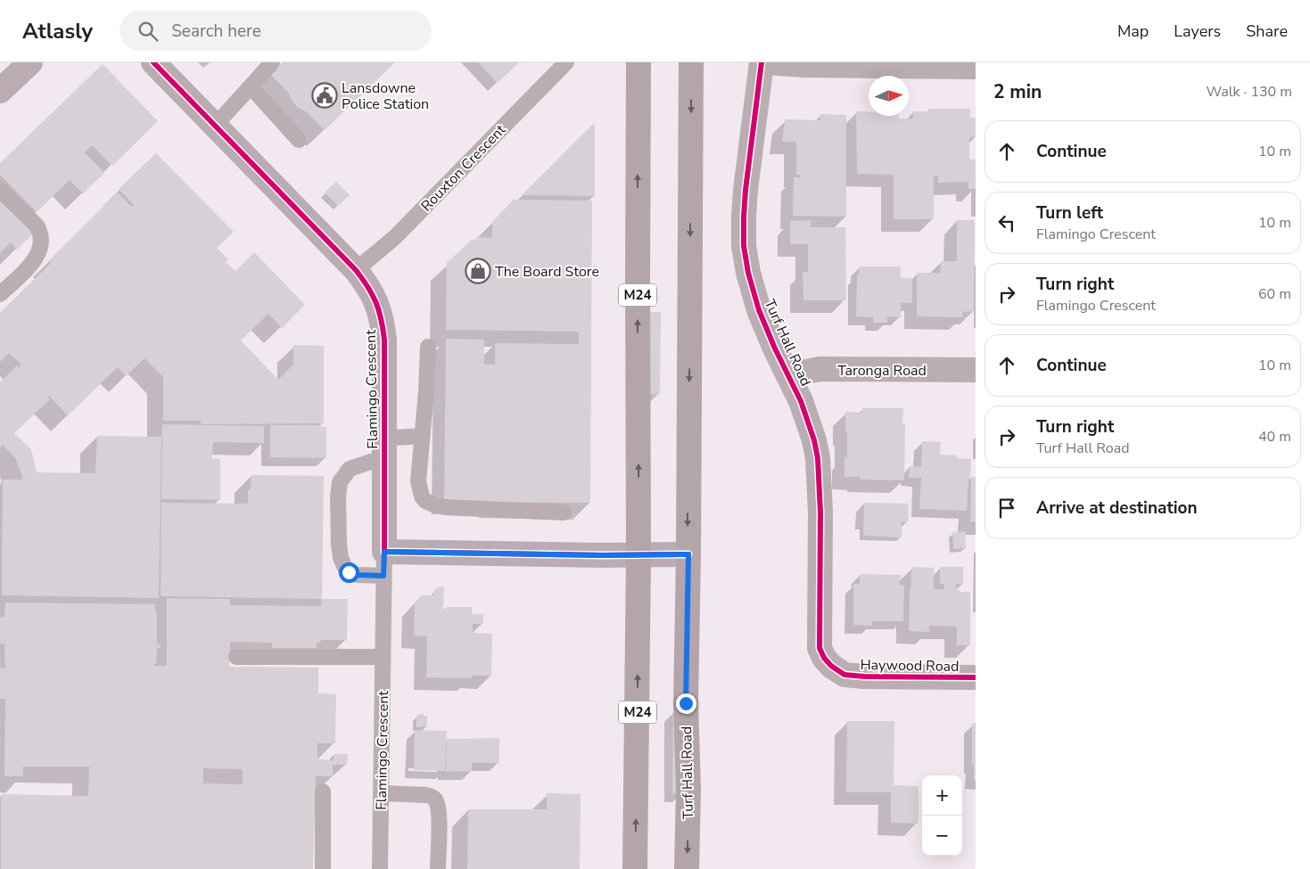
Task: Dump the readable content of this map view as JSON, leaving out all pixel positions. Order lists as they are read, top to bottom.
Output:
{
  "streets": {
    "main road": ["M24", "Turf Hall Road"],
    "street": ["Taronga Road", "Flamingo Crescent", "Haywood Road"],
    "lane": ["Rouxton Crescent"]
  },
  "crossings": [
    ["Rouxton Crescent", "Flamingo Crescent"],
    ["Turf Hall Road", "Taronga Road"],
    ["Turf Hall Road", "Haywood Road"]
  ],
  "places": {
    "public building": ["Lansdowne Police Station"],
    "shop": ["The Board Store"]
  },
  "north": "right",
  "page": {
    "header": "Atlasly",
    "search": "Search here",
    "nav": ["Map", "Layers", "Share"],
    "heading": ["2 min", "Walk · 130 m"],
    "list": [
      ["Continue", "10 m"],
      ["Turn left", "Flamingo Crescent", "10 m"],
      ["Turn right", "Flamingo Crescent", "60 m"],
      ["Continue", "10 m"],
      ["Turn right", "Turf Hall Road", "40 m"],
      "Arrive at destination"
    ],
    "map_buttons": ["+", "−"]
  }
}
